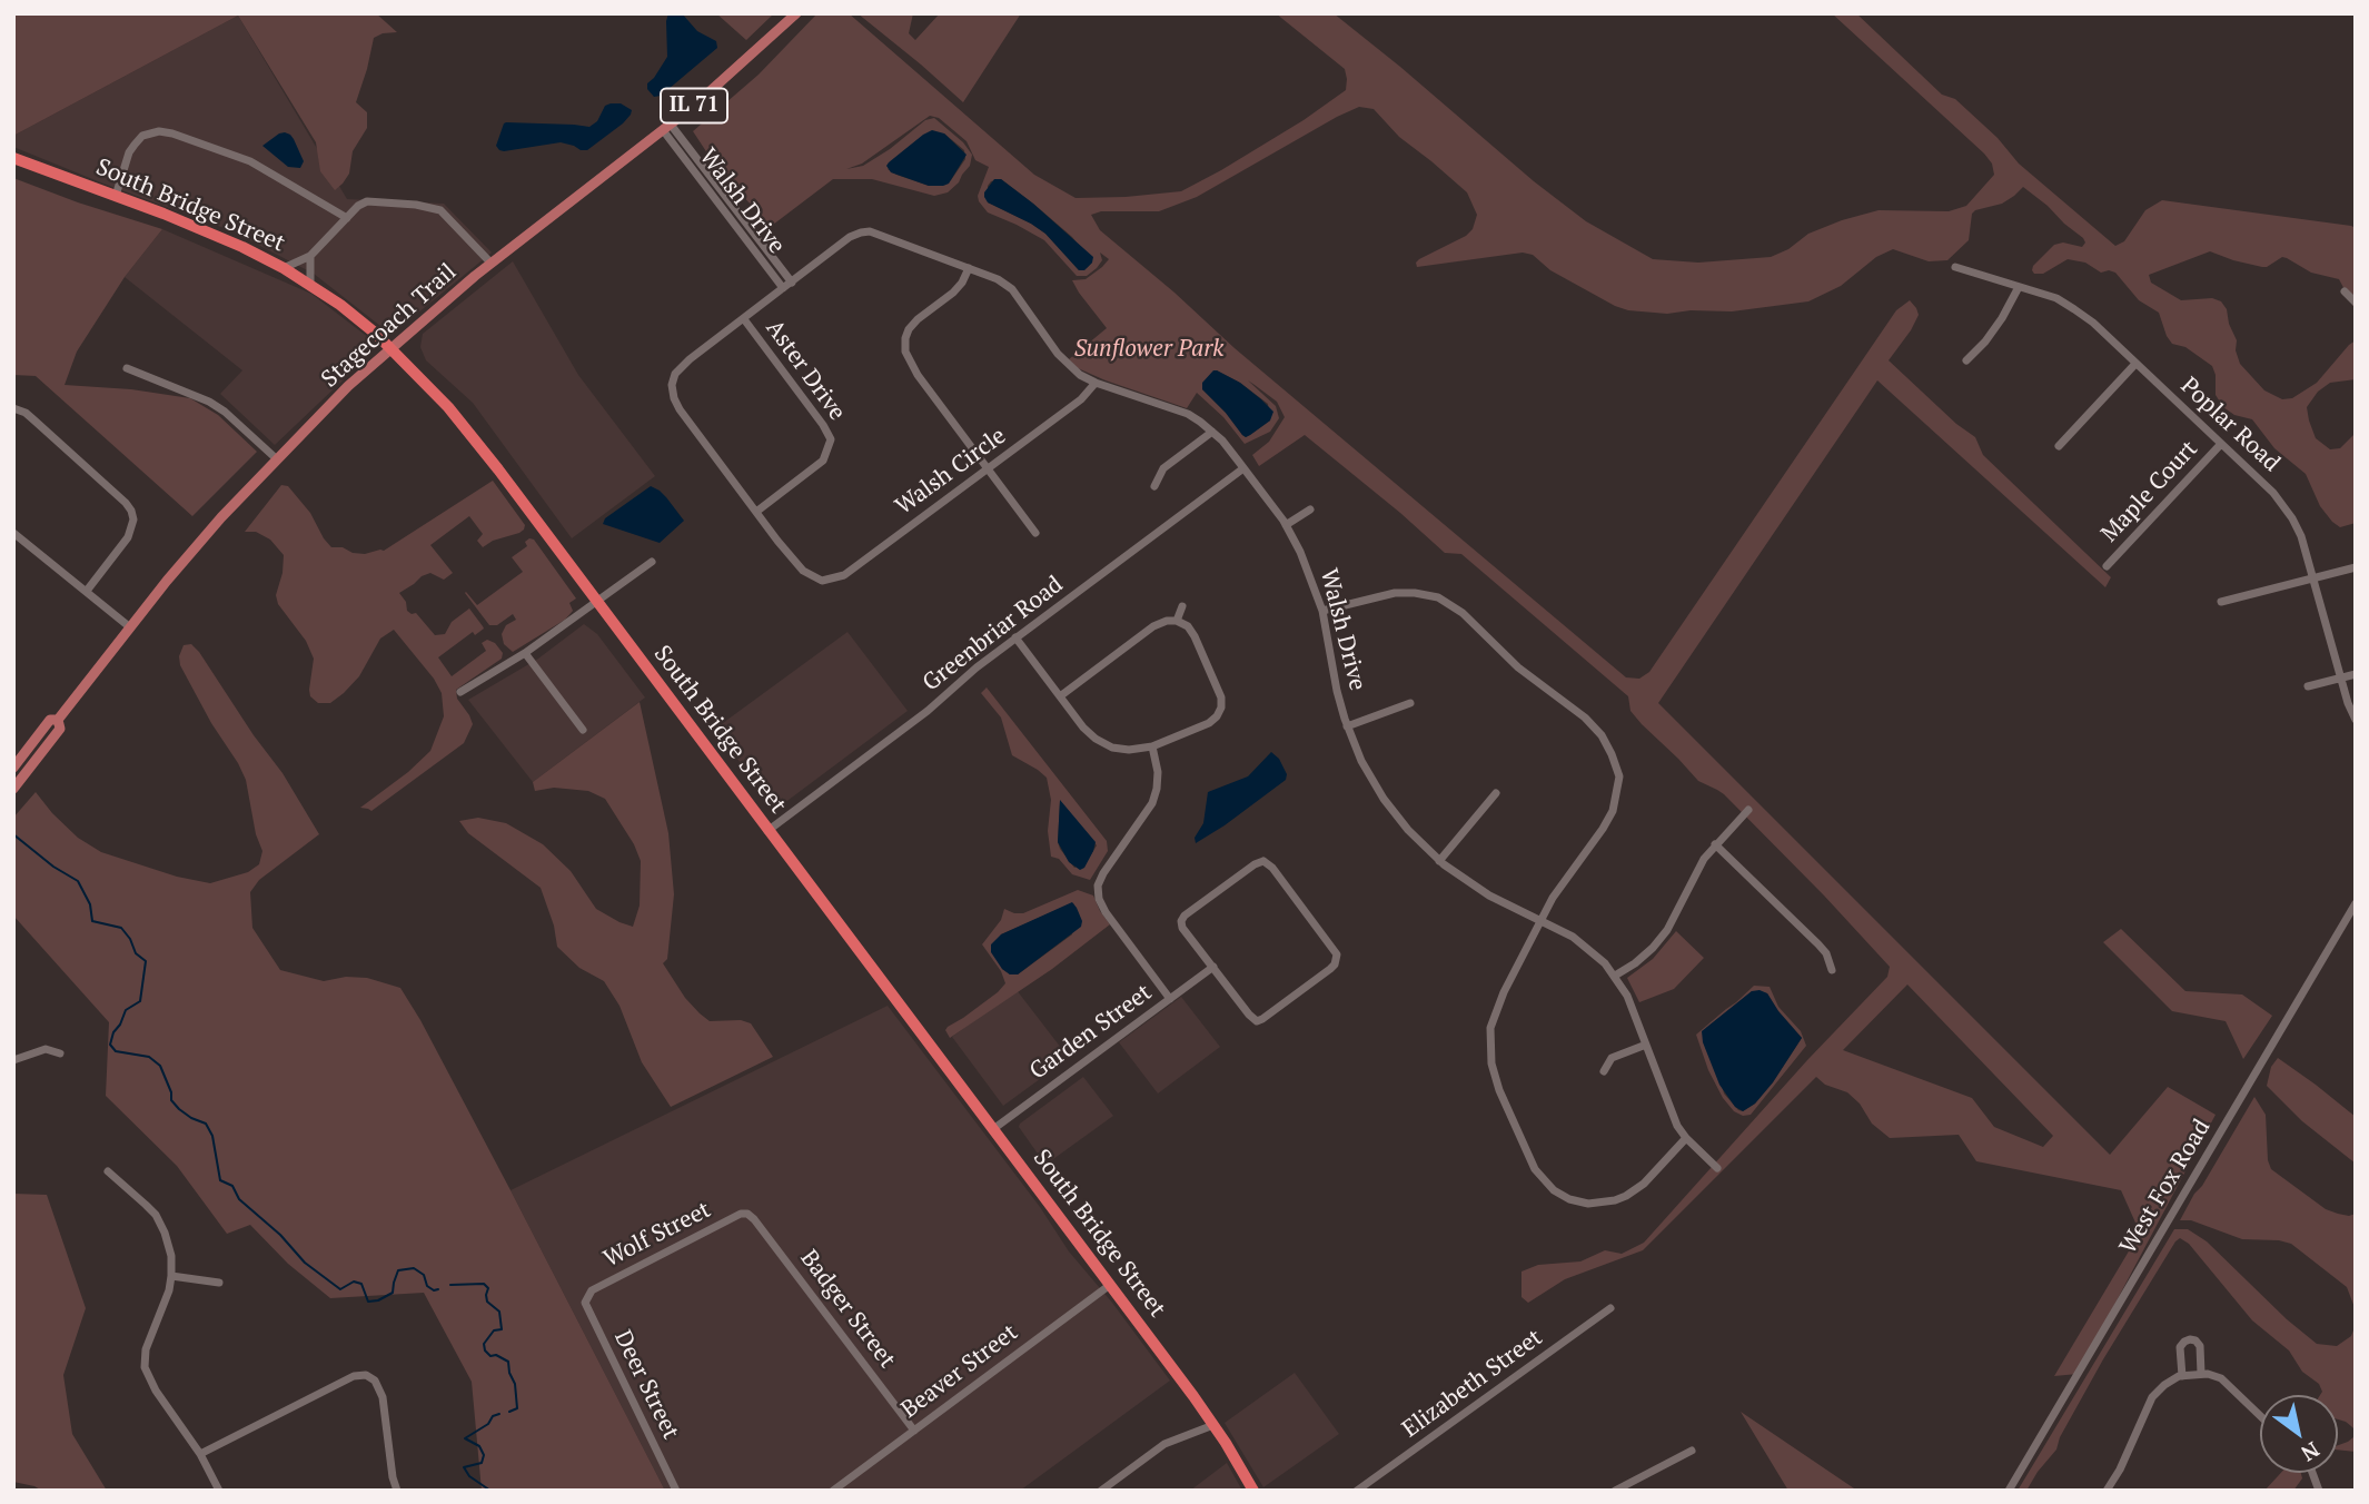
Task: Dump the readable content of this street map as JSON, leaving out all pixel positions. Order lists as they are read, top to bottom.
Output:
{
  "streets": {
    "highway": ["South Bridge Street"],
    "main road": ["IL 71", "Stagecoach Trail"],
    "street": [
      "Walsh Drive",
      "Aster Drive",
      "Poplar Road",
      "Walsh Circle",
      "Maple Court",
      "Greenbriar Road",
      "Garden Street",
      "West Fox Road",
      "Wolf Street",
      "Badger Street",
      "Beaver Street",
      "Elizabeth Street",
      "Deer Street"
    ]
  },
  "crossings": [
    ["Walsh Drive", "Stagecoach Trail"],
    ["Walsh Drive", "Walsh Circle"],
    ["Walsh Drive", "Greenbriar Road"],
    ["South Bridge Street", "Stagecoach Trail"],
    ["South Bridge Street", "Greenbriar Road"],
    ["South Bridge Street", "Garden Street"],
    ["South Bridge Street", "Beaver Street"],
    ["Aster Drive", "Walsh Circle"],
    ["Poplar Road", "Maple Court"],
    ["Wolf Street", "Badger Street"],
    ["Wolf Street", "Deer Street"],
    ["Badger Street", "Beaver Street"]
  ],
  "parks": ["Sunflower Park"],
  "north": "bottom right"
}
